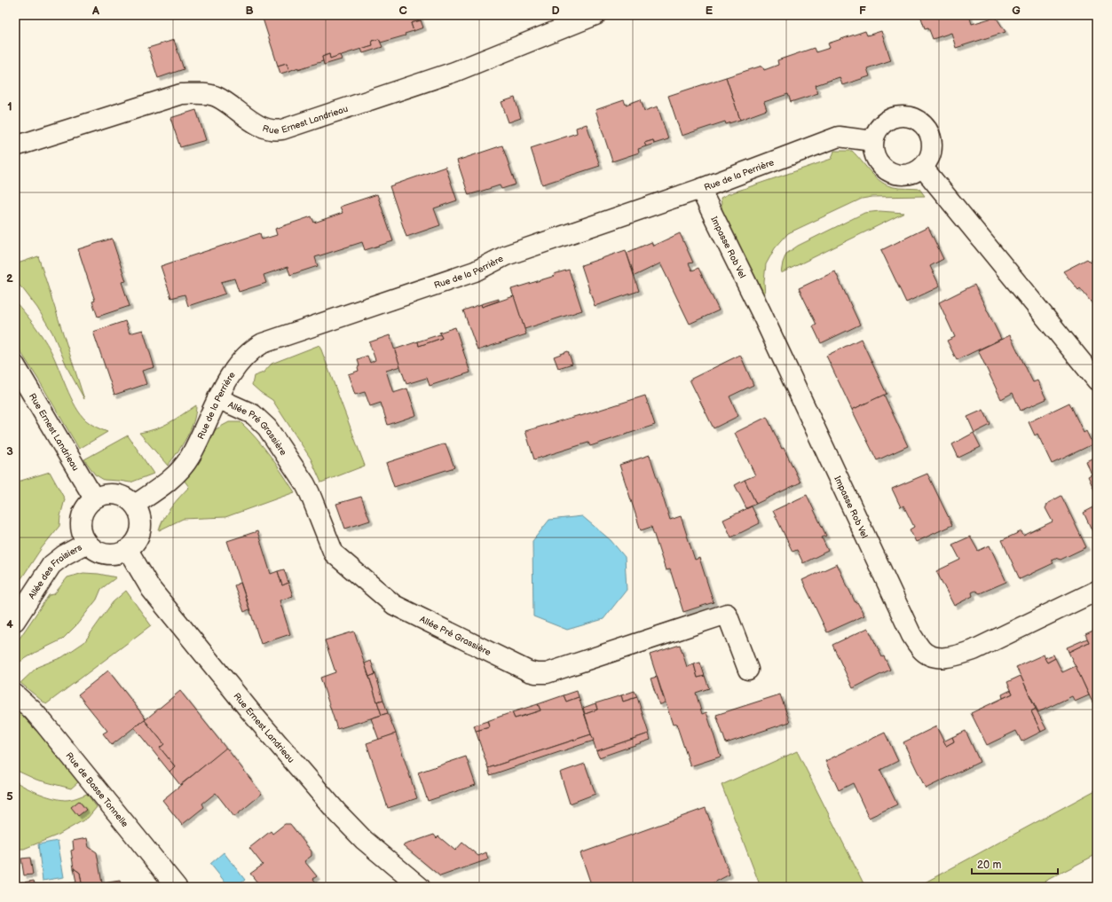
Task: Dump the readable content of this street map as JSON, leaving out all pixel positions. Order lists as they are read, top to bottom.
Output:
{
  "streets": {
    "street": [
      "Rue Ernest Landrieau",
      "Rue de la Perrière",
      "Impasse Rob Vel",
      "Allée Pré Grassière",
      "Allée des Fraisiers",
      "Rue de Basse Tonnelle"
    ]
  },
  "crossings": [
    ["Rue Ernest Landrieau", "Rue de la Perrière"],
    ["Rue Ernest Landrieau", "Allée des Fraisiers"],
    ["Rue de la Perrière", "Impasse Rob Vel"],
    ["Rue de la Perrière", "Allée Pré Grassière"],
    ["Rue de la Perrière", "Allée des Fraisiers"]
  ],
  "scale_bar": "20 m",
  "grid": {
    "columns": [
      "A",
      "B",
      "C",
      "D",
      "E",
      "F",
      "G"
    ],
    "rows": [
      "1",
      "2",
      "3",
      "4",
      "5"
    ]
  }
}
